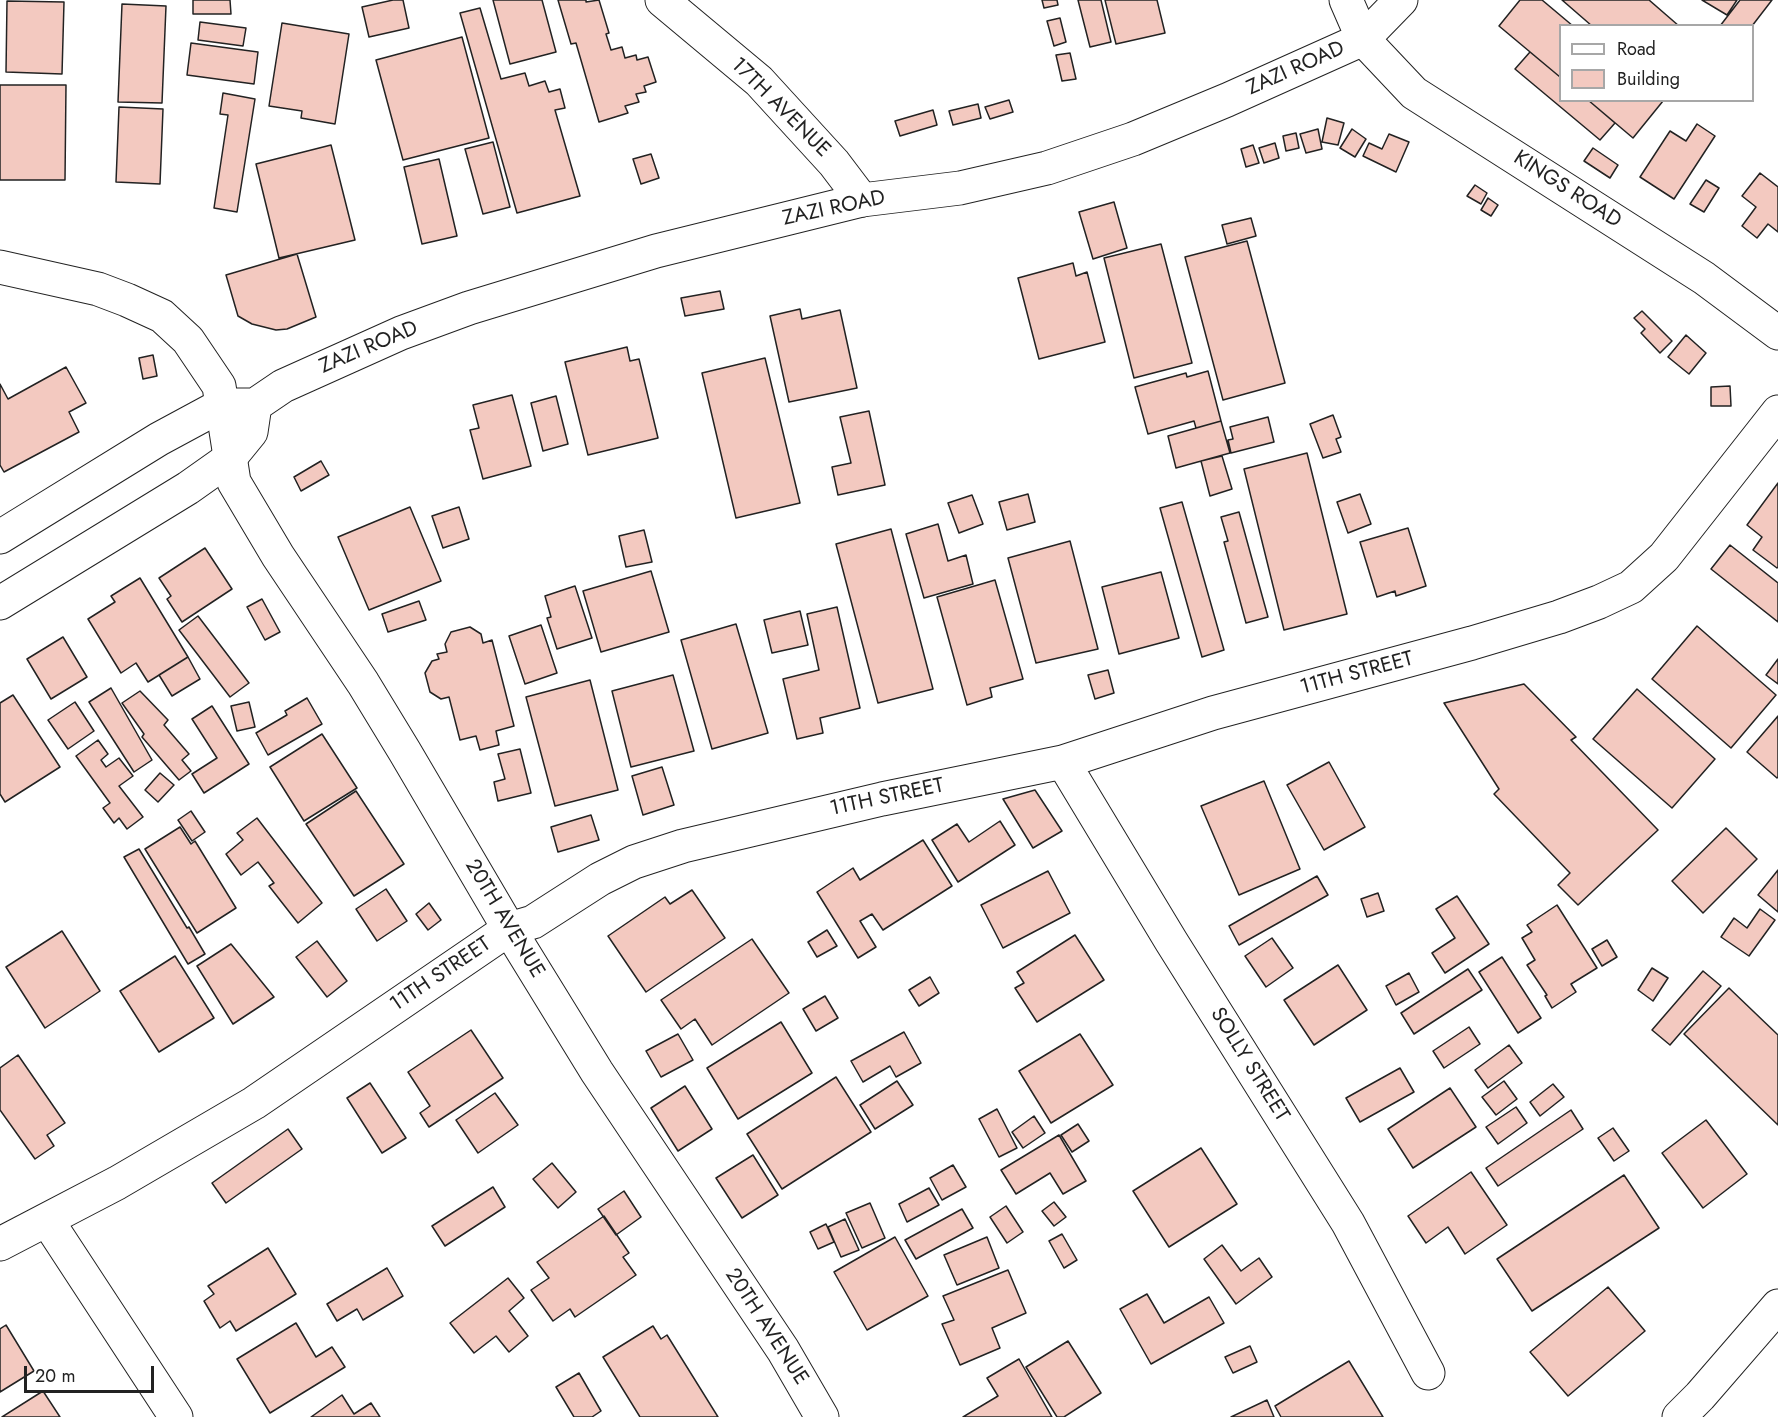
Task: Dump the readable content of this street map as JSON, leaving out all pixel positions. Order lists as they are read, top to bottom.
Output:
{
  "streets": {
    "street": [
      "ZAZI ROAD",
      "17TH AVENUE",
      "KINGS ROAD",
      "11TH STREET",
      "20TH AVENUE",
      "SOLLY STREET"
    ]
  },
  "crossings": [
    ["ZAZI ROAD", "17TH AVENUE"],
    ["ZAZI ROAD", "KINGS ROAD"],
    ["11TH STREET", "20TH AVENUE"],
    ["11TH STREET", "SOLLY STREET"]
  ],
  "legend": ["Road", "Building"],
  "scale_bar": "20 m"
}
